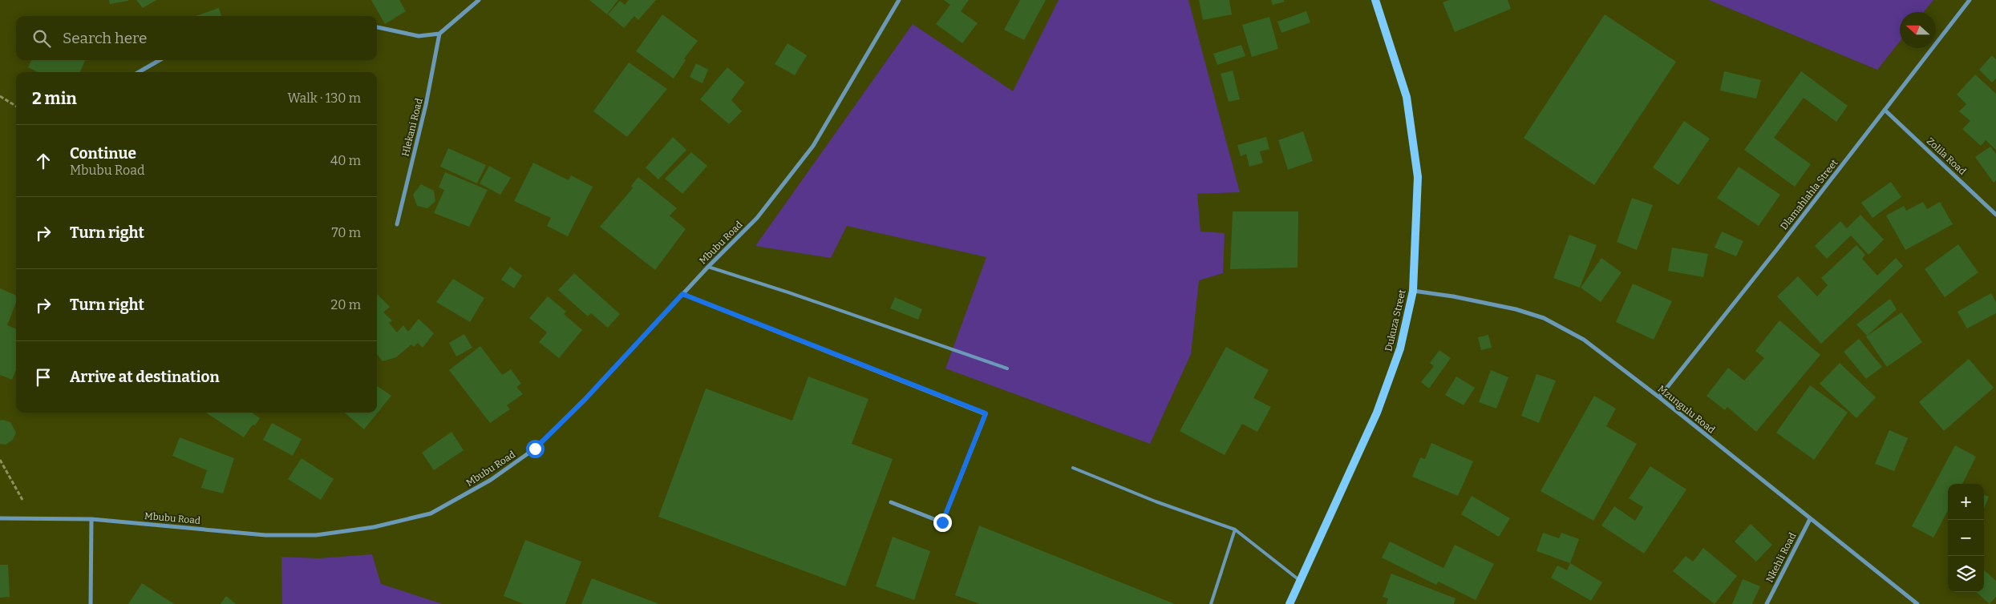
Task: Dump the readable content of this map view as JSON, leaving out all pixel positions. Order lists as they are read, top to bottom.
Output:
{
  "streets": {
    "main road": ["Dukuza Street"],
    "street": [
      "Hlekani Road",
      "Zolila Road",
      "Dlamahlahla Street",
      "Mbubu Road",
      "Mzungulu Road",
      "Nkehli Road"
    ]
  },
  "crossings": [
    ["Zolila Road", "Dlamahlahla Street"],
    ["Dlamahlahla Street", "Mzungulu Road"],
    ["Dukuza Street", "Mzungulu Road"],
    ["Mzungulu Road", "Nkehli Road"]
  ],
  "north": "left",
  "page": {
    "search": "Search here",
    "heading": ["2 min", "Walk · 130 m"],
    "list": [
      ["Continue", "Mbubu Road", "40 m"],
      ["Turn right", "70 m"],
      ["Turn right", "20 m"],
      "Arrive at destination"
    ],
    "map_buttons": ["+", "−"]
  }
}
